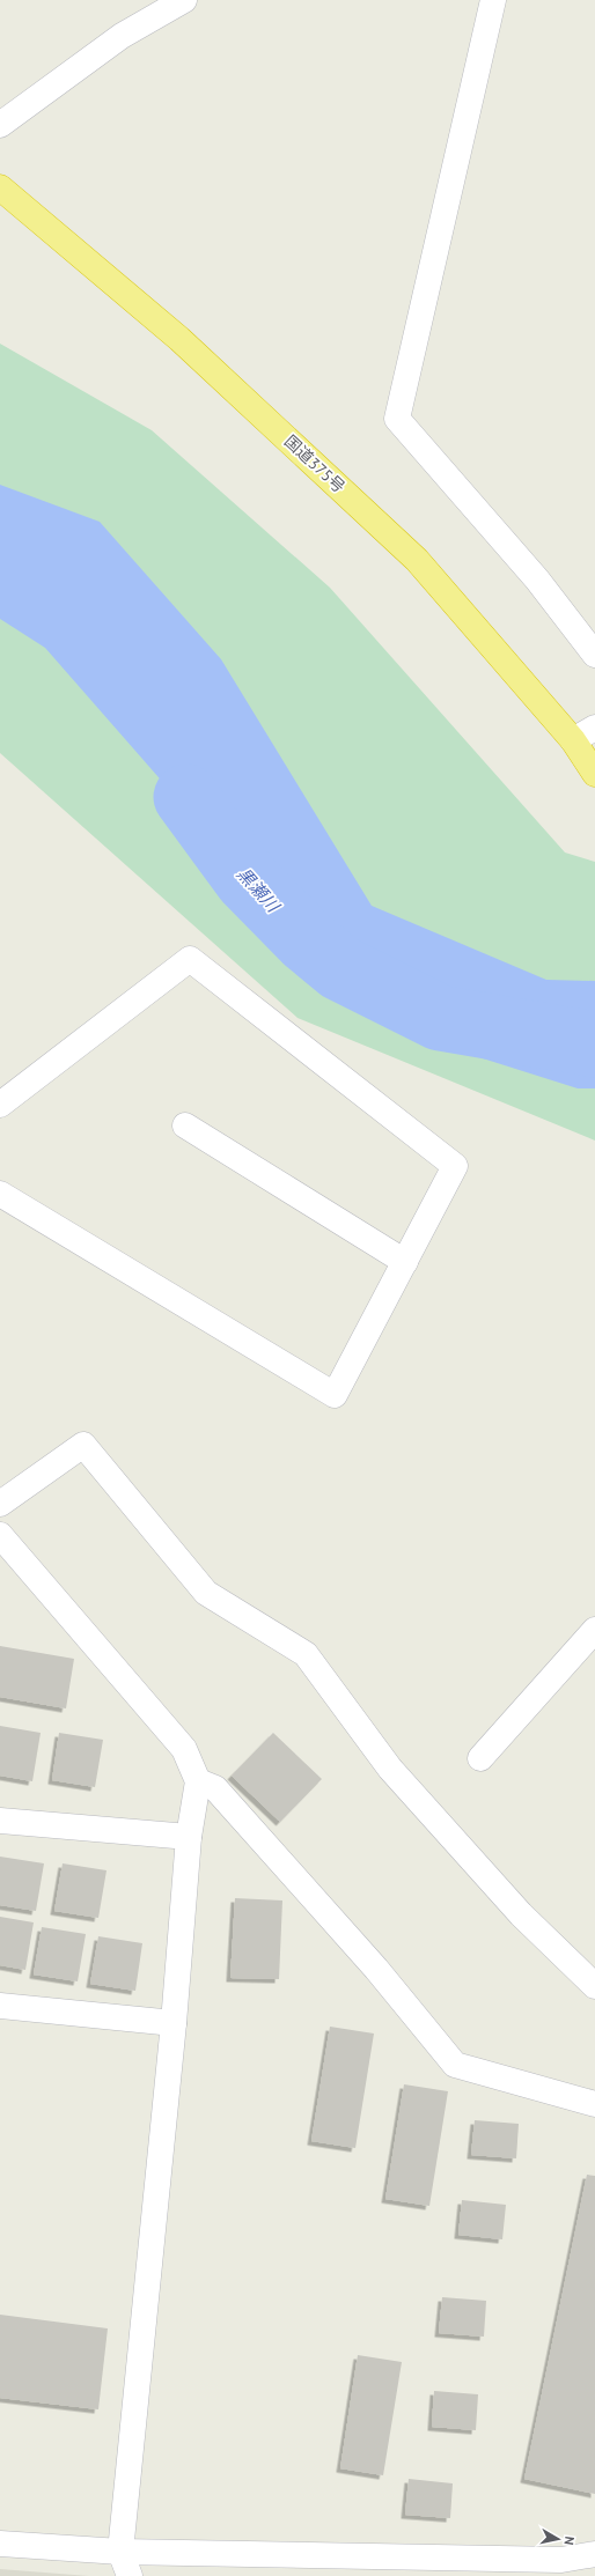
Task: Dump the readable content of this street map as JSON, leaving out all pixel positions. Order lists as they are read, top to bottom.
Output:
{
  "streets": {
    "highway": ["国道375号"]
  },
  "water": ["黒瀬川"],
  "north": "right"
}
